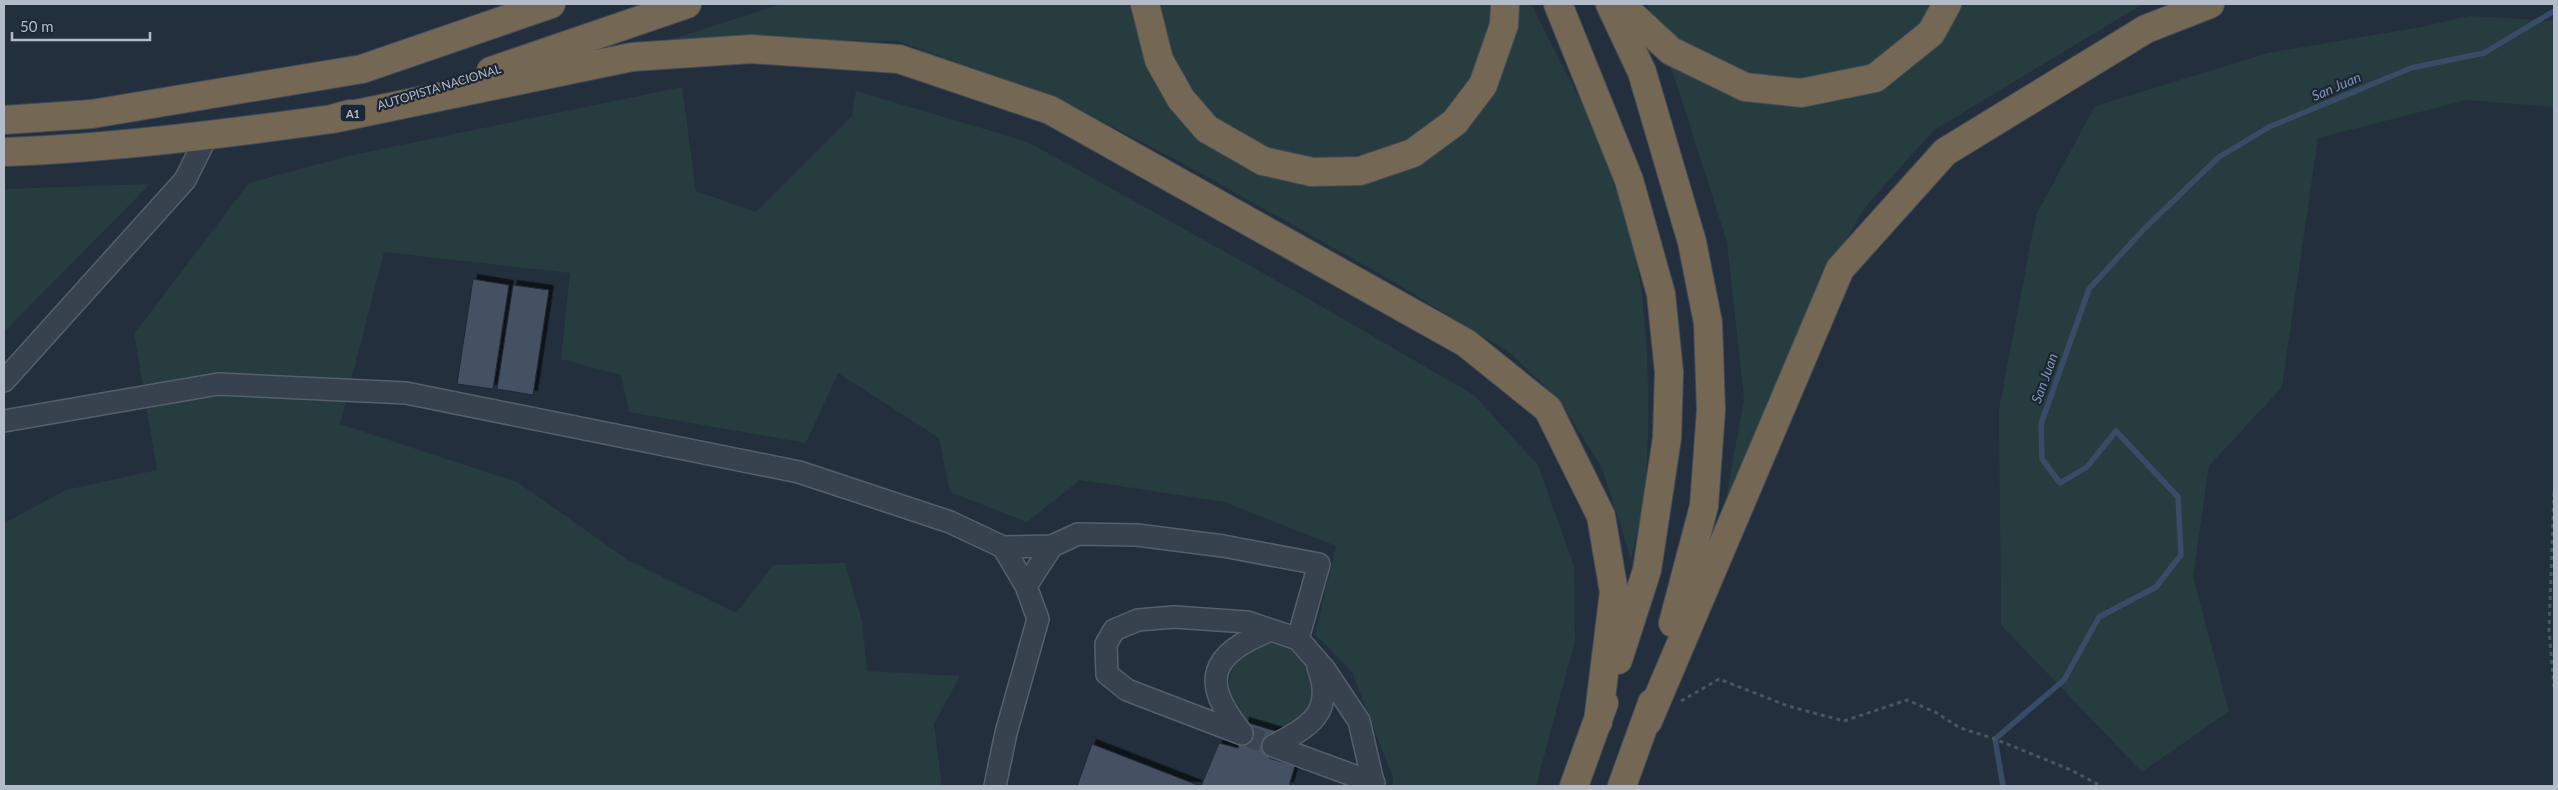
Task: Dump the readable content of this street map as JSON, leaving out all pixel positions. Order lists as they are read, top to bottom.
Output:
{
  "streets": {
    "highway": ["AUTOPISTA NACIONAL", "A1"]
  },
  "water": ["San Juan"],
  "scale_bar": "50 m"
}
